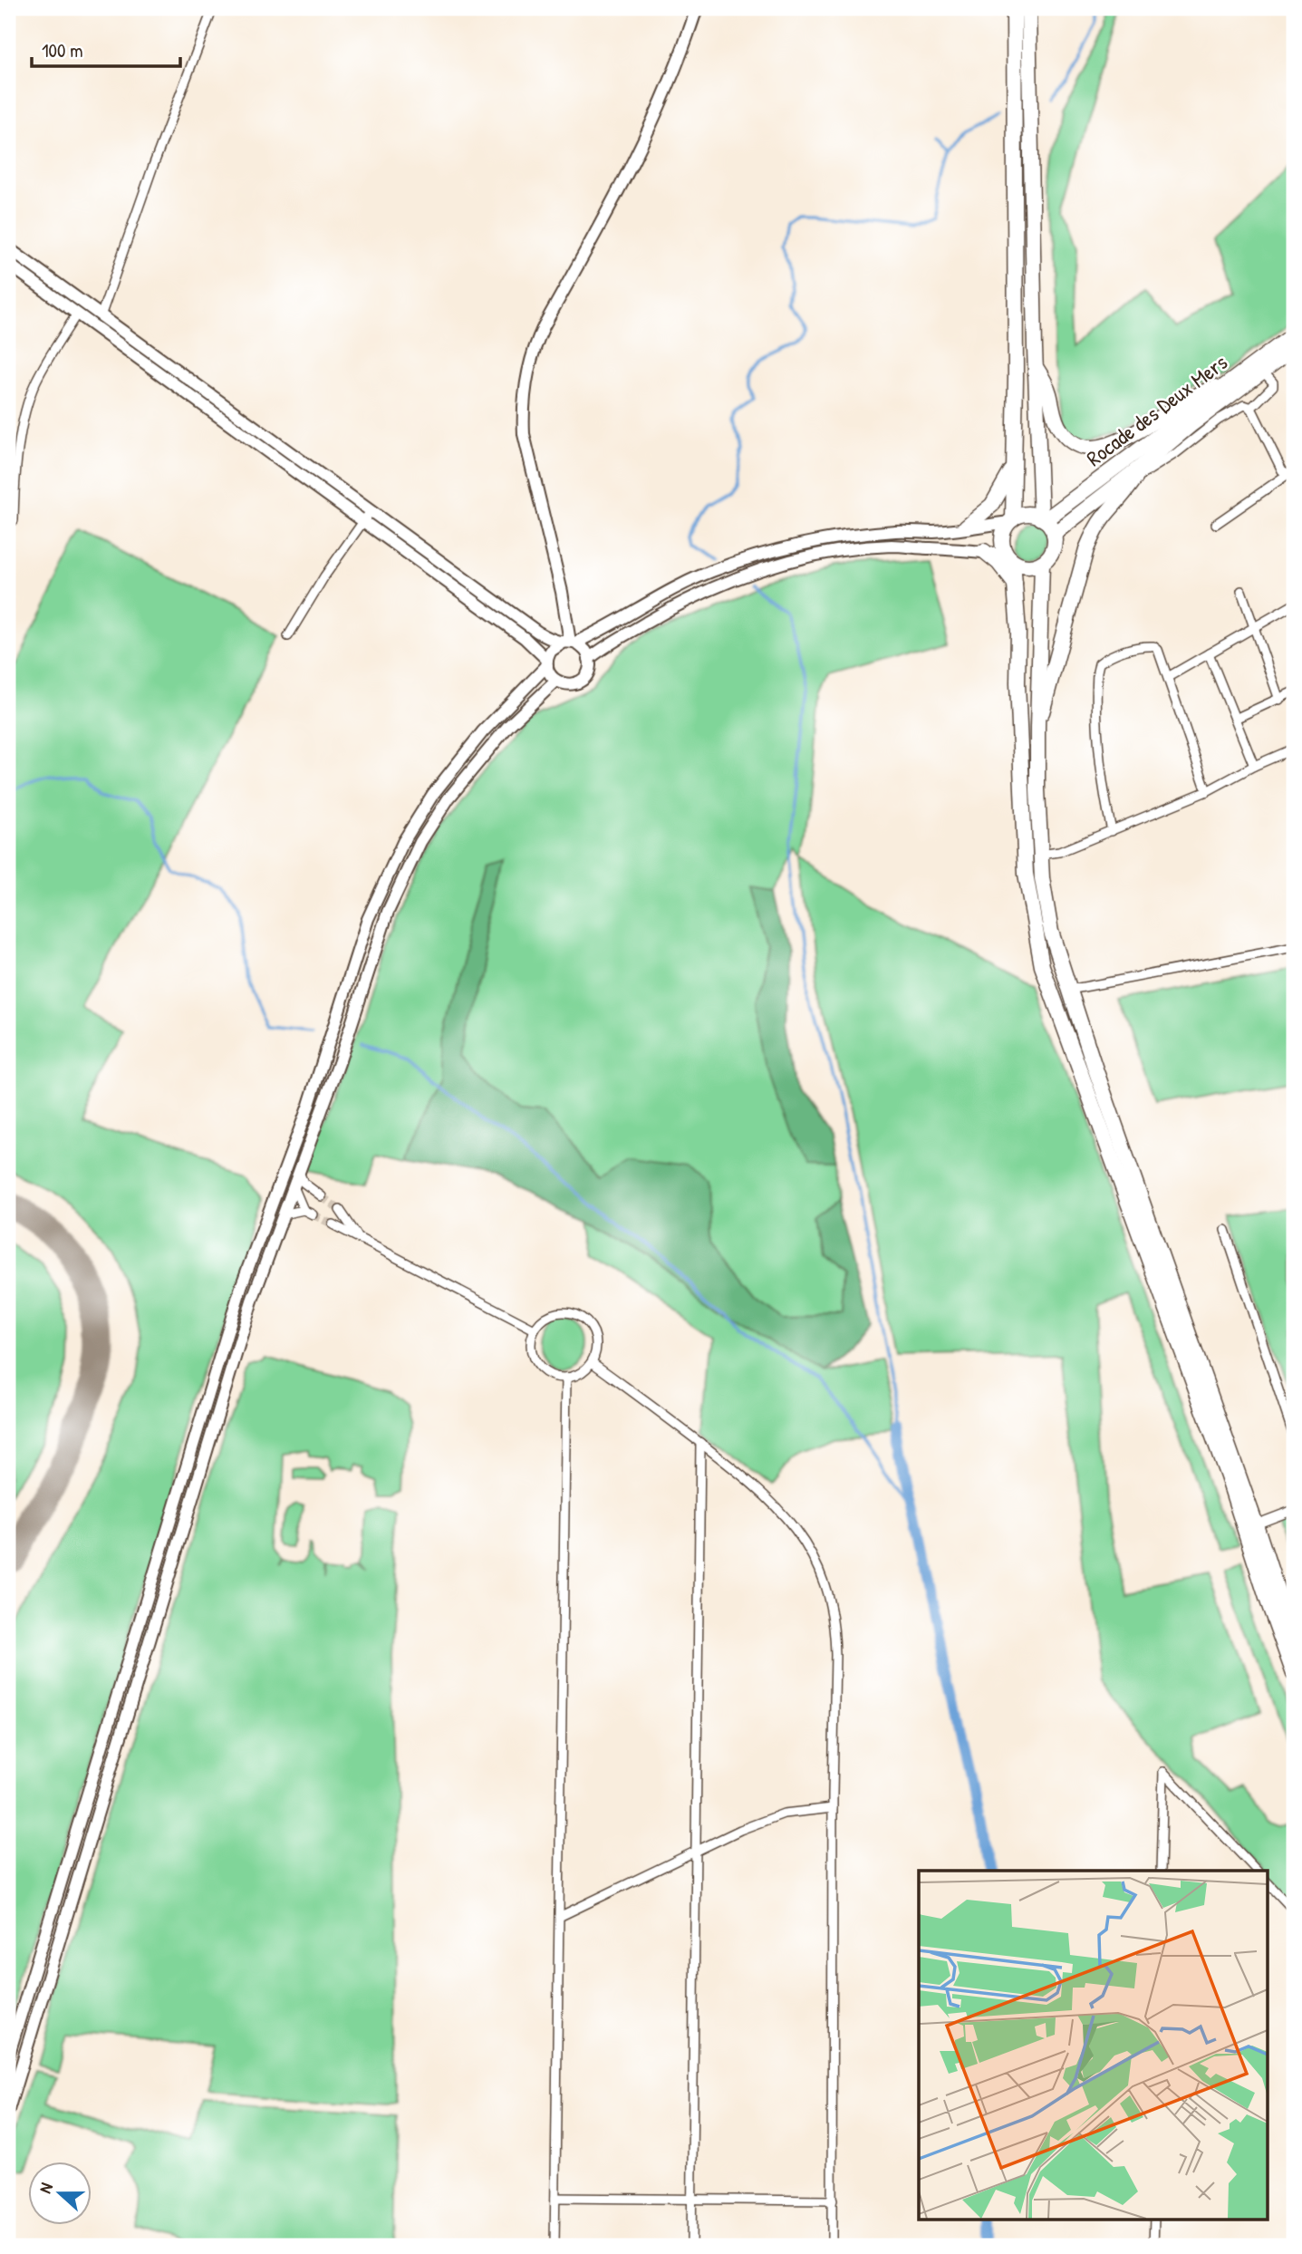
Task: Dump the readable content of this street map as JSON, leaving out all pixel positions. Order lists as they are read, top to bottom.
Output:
{
  "streets": {
    "highway": ["Rocade des Deux Mers"]
  },
  "scale_bar": "100 m",
  "north": "left"
}
